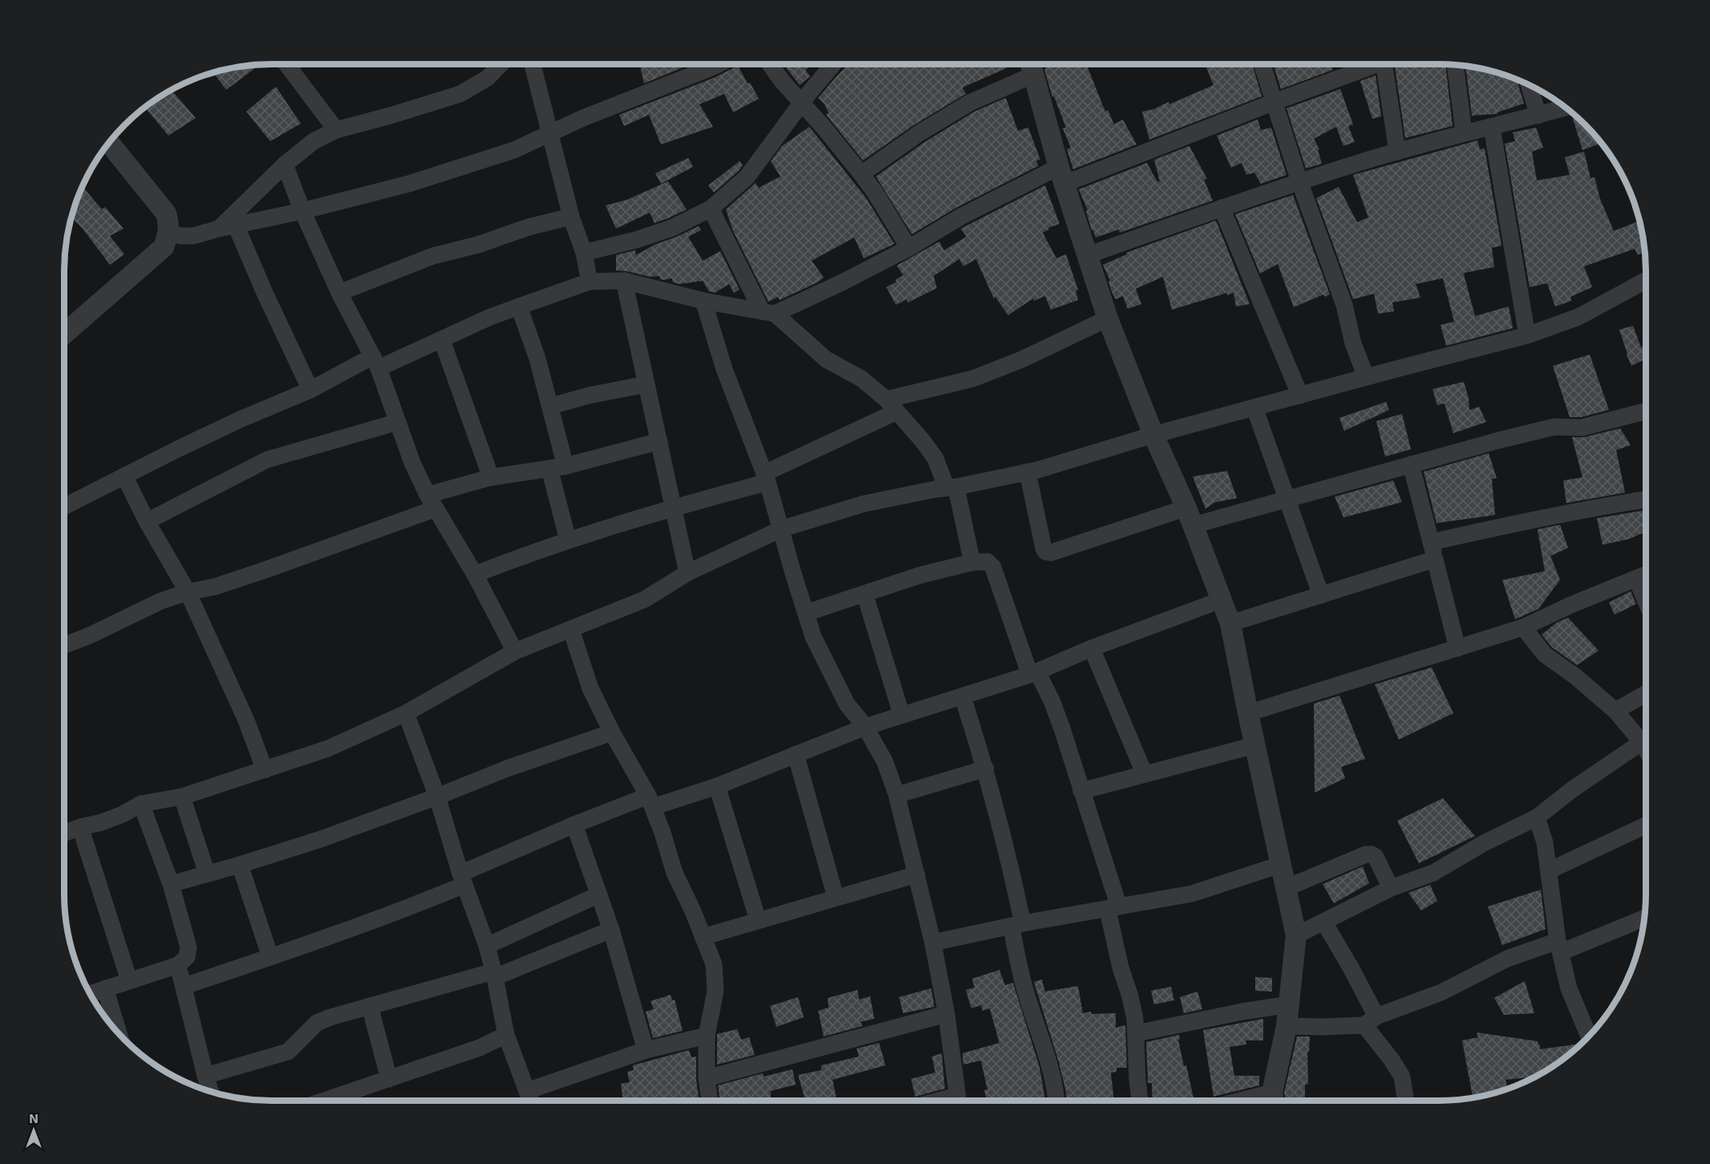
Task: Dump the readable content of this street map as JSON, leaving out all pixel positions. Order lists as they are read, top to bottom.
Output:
{
  "north": "top"
}
